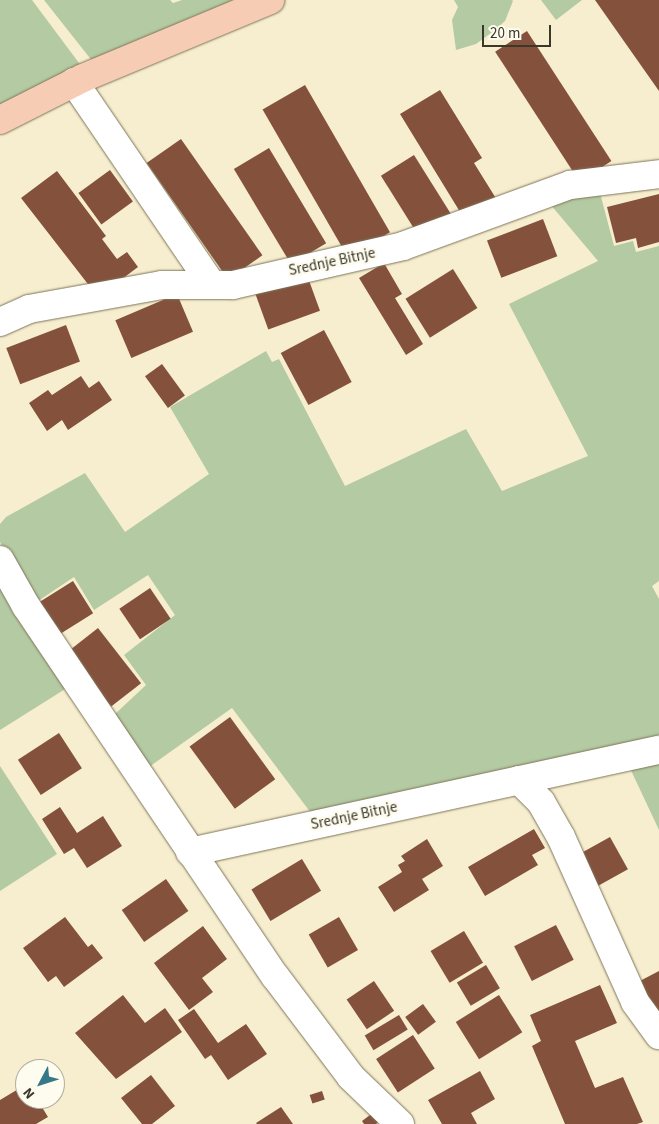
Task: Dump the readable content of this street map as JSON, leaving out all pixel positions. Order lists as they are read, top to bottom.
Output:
{
  "streets": {
    "street": ["Srednje Bitnje"]
  },
  "scale_bar": "20 m",
  "north": "bottom left"
}
